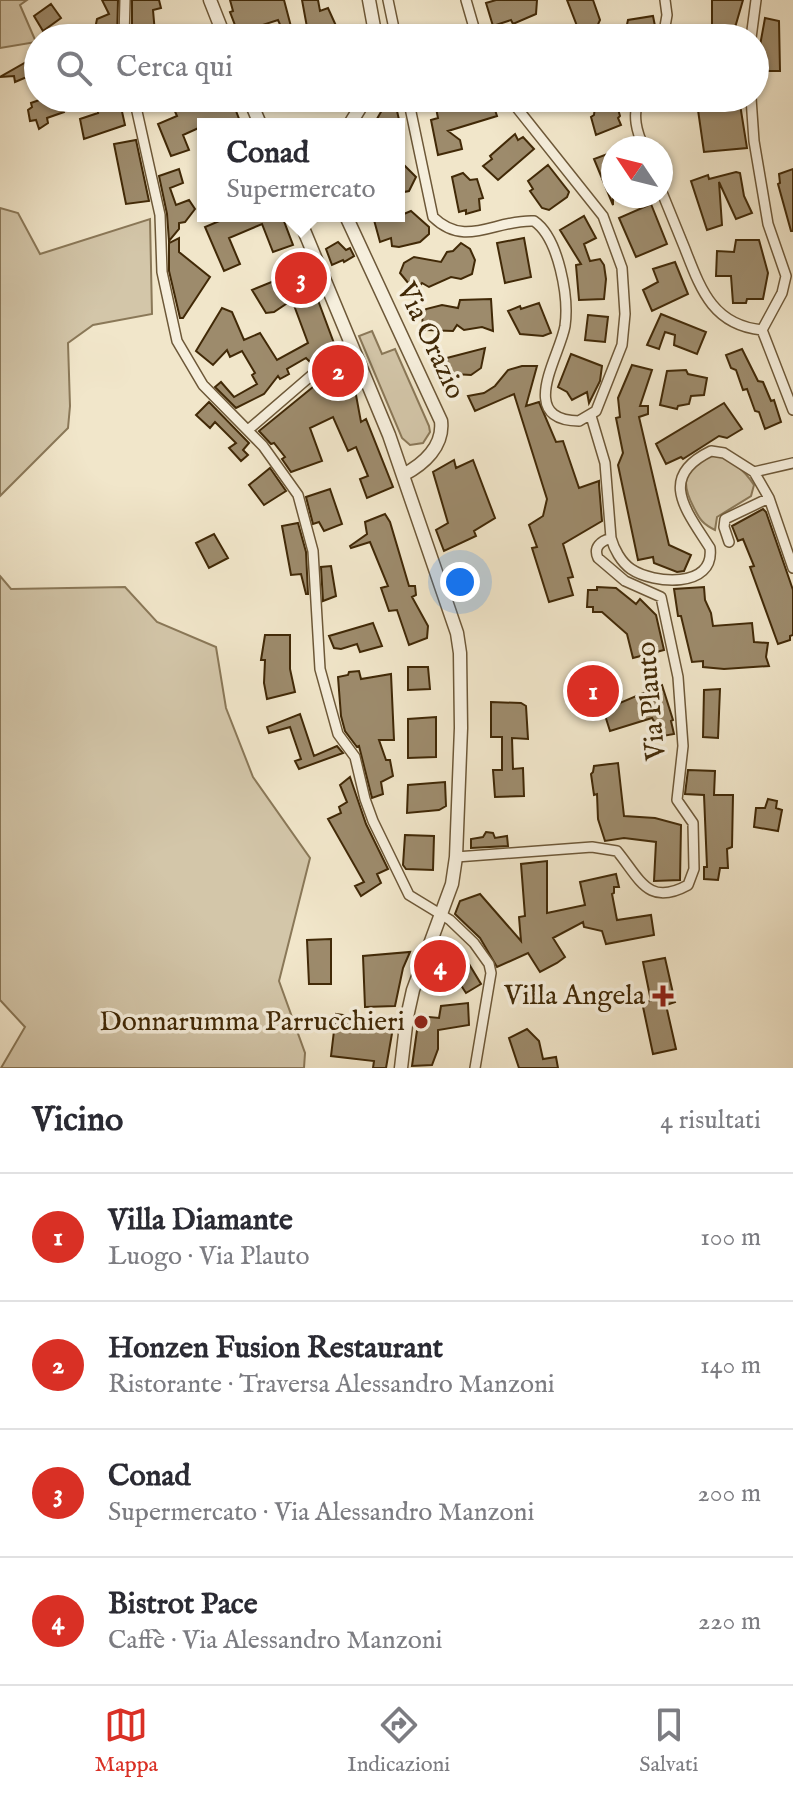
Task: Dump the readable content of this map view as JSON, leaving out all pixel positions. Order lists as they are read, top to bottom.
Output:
{
  "streets": {
    "street": ["Via Orazio", "Via Plauto"]
  },
  "places": {
    "health": ["Villa Angela"],
    "other": ["Donnarumma Parrucchieri"]
  },
  "north": "top left",
  "page": {
    "search": "Cerca qui",
    "popup": ["Conad", "Supermercato"],
    "pins": [
      "3",
      "2",
      "1",
      "4"
    ],
    "heading": ["Vicino", "4 risultati"],
    "list": [
      {
        "mark": "1",
        "name": "Villa Diamante",
        "note": "Luogo · Via Plauto",
        "value": "100 m"
      },
      {
        "mark": "2",
        "name": "Honzen Fusion Restaurant",
        "note": "Ristorante · Traversa Alessandro Manzoni",
        "value": "140 m"
      },
      {
        "mark": "3",
        "name": "Conad",
        "note": "Supermercato · Via Alessandro Manzoni",
        "value": "200 m"
      },
      {
        "mark": "4",
        "name": "Bistrot Pace",
        "note": "Caffè · Via Alessandro Manzoni",
        "value": "220 m"
      }
    ],
    "nav": ["Mappa", "Indicazioni", "Salvati"]
  }
}
